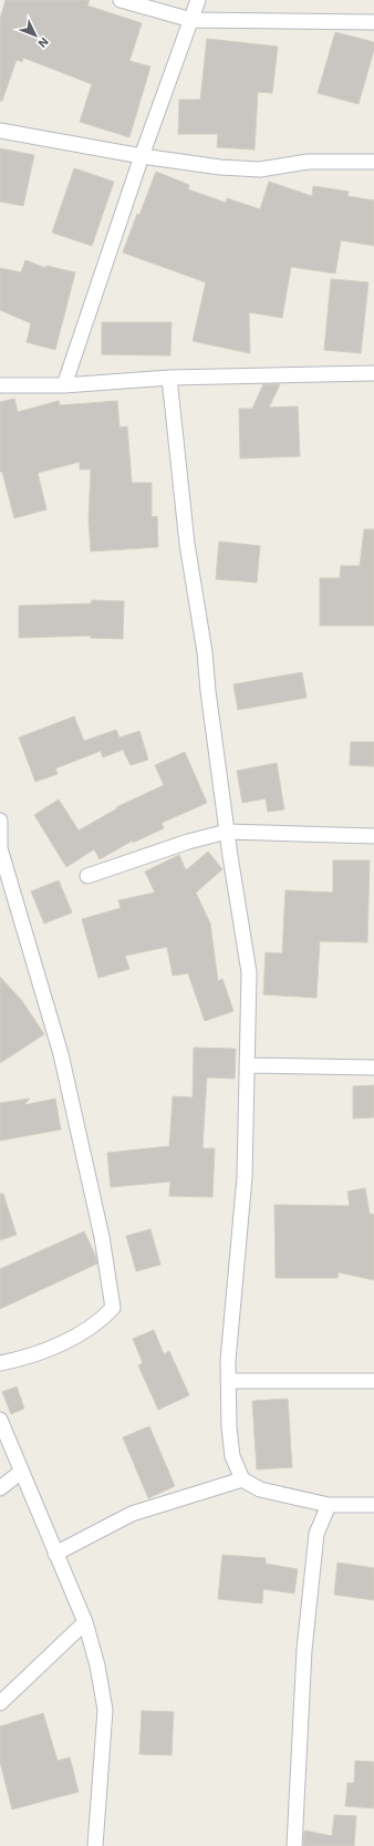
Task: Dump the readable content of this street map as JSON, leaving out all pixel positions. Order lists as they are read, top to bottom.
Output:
{
  "north": "bottom right"
}
